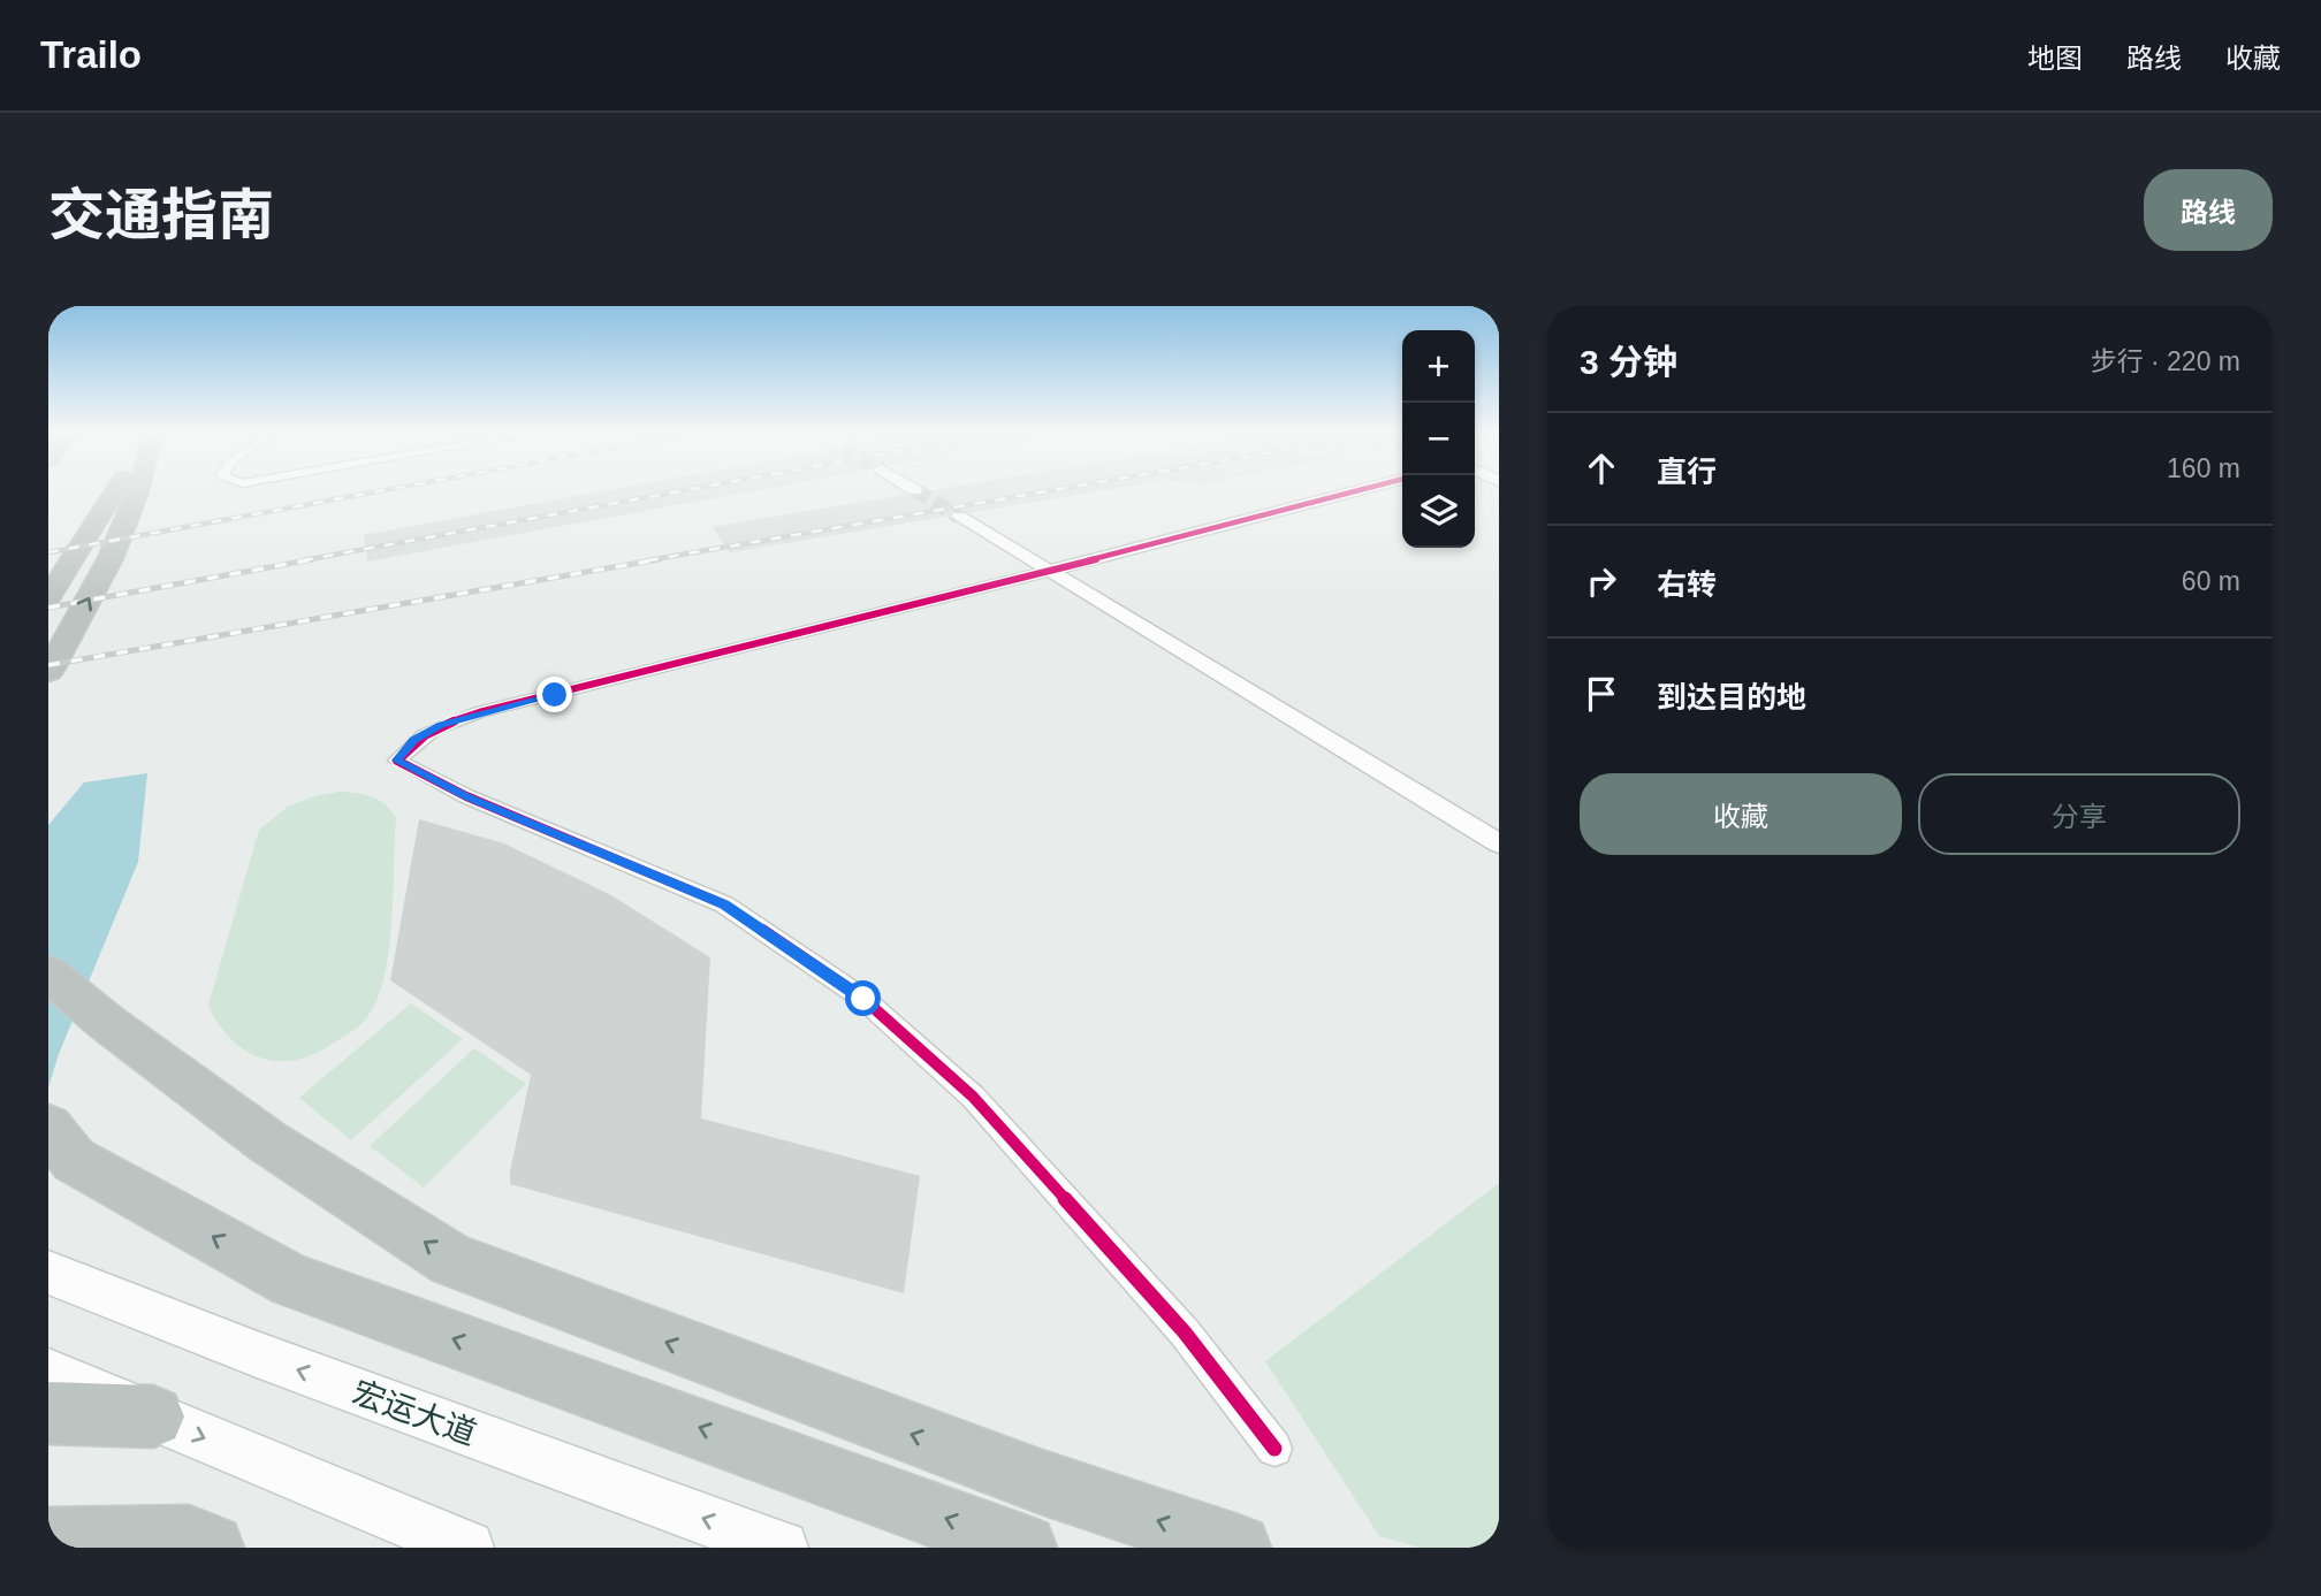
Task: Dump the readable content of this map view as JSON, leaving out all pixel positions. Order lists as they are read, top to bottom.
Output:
{
  "streets": {
    "main road": ["宏运大道"]
  },
  "page": {
    "header": "Trailo",
    "nav": ["地图", "路线", "收藏"],
    "title": "交通指南",
    "buttons": [
      "路线",
      ["收藏", "分享"]
    ],
    "heading": ["3 分钟", "步行 · 220 m"],
    "map_buttons": ["+", "−"],
    "list": [
      ["直行", "160 m"],
      ["右转", "60 m"],
      "到达目的地"
    ]
  }
}
